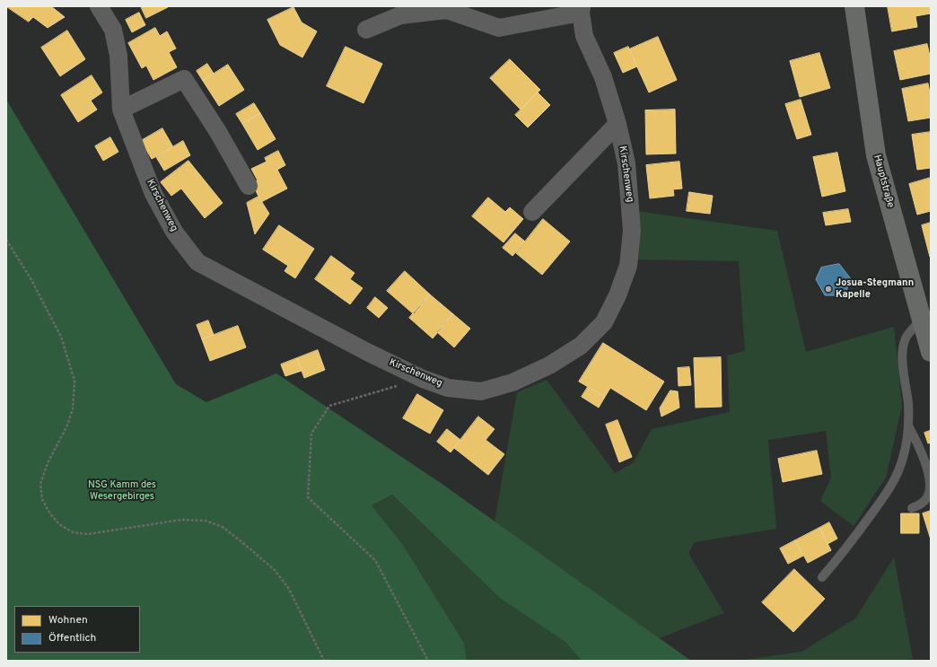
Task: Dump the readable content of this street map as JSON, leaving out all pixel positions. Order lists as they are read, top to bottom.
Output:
{
  "streets": {
    "main road": ["Hauptstraße"],
    "street": ["Kirschenweg"]
  },
  "parks": ["NSG Kamm des Wesergebirges"],
  "places": ["Josua-Stegmann Kapelle"],
  "legend": ["Wohnen", "Öffentlich"]
}
